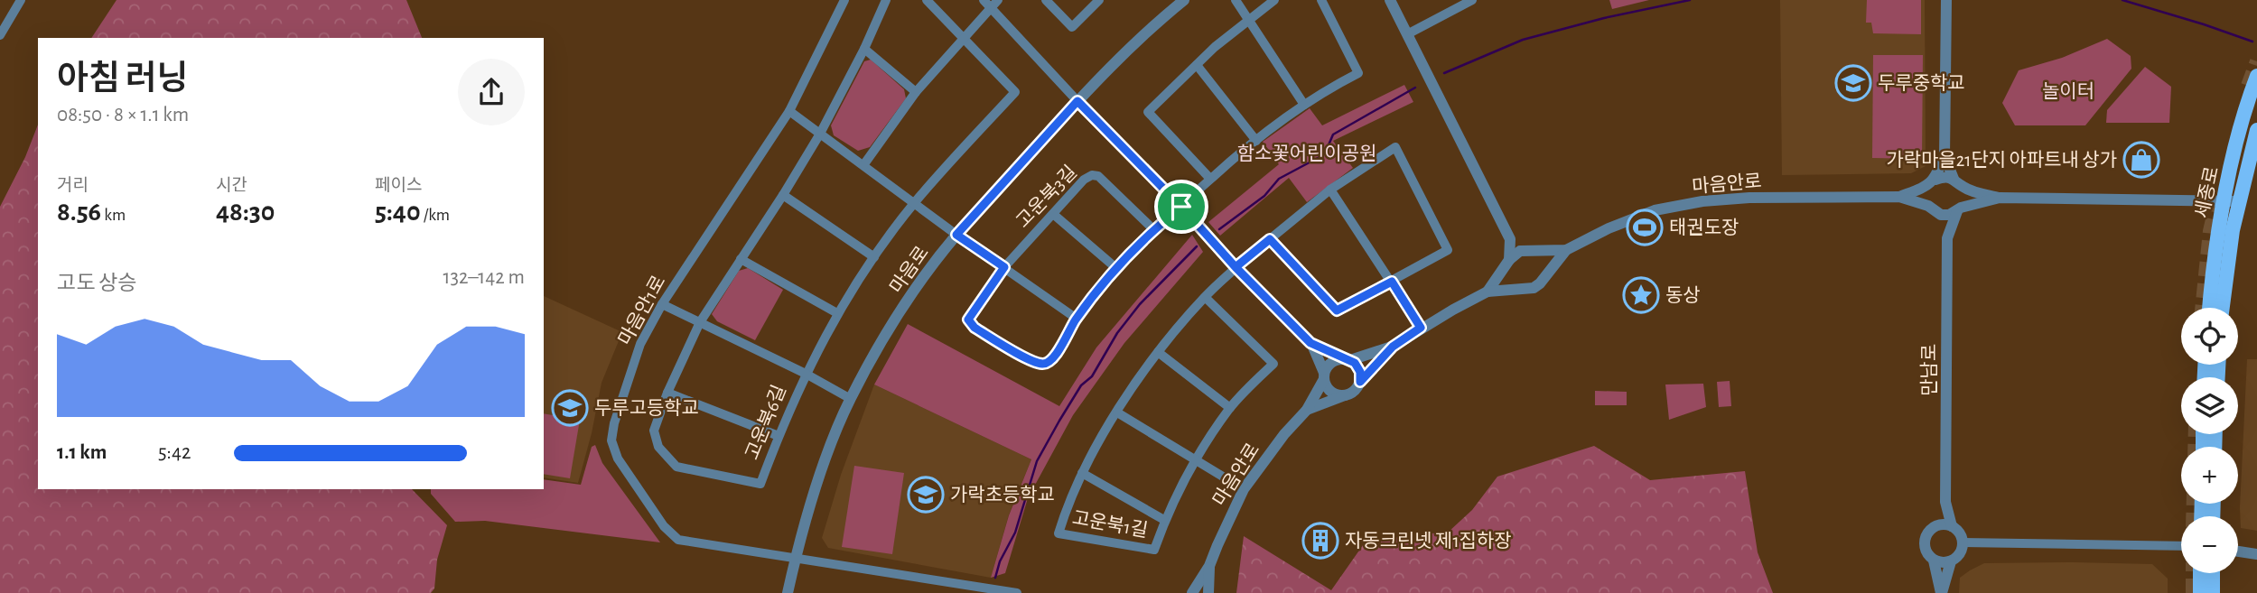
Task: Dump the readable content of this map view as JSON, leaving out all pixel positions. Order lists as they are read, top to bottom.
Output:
{
  "streets": {
    "main road": ["세종로"],
    "street": [
      "마음안로",
      "고운북3길",
      "마음로",
      "마음안1로",
      "만남로",
      "고운북6길",
      "고운북1길"
    ]
  },
  "crossings": [
    ["마음로", "마음안1로"]
  ],
  "parks": ["놀이터", "함소꽃어린이공원"],
  "places": {
    "school or university": ["두루중학교", "두루고등학교", "가락초등학교"],
    "shop": ["가락마을21단지 아파트내 상가"],
    "sports": ["태권도장"],
    "place": ["동상"],
    "building": ["자동크린넷 제1집하장"]
  },
  "page": {
    "heading": ["아침 러닝", "08:50 · 8 × 1.1 km"],
    "stats": [
      ["거리", "8.56 km"],
      ["시간", "48:30"],
      ["페이스", "5:40 /km"]
    ],
    "chart": ["고도 상승", "132–142 m"],
    "map_buttons": ["+", "−"],
    "list": [
      {
        "name": "1.1 km",
        "note": "5:42"
      }
    ]
  }
}
